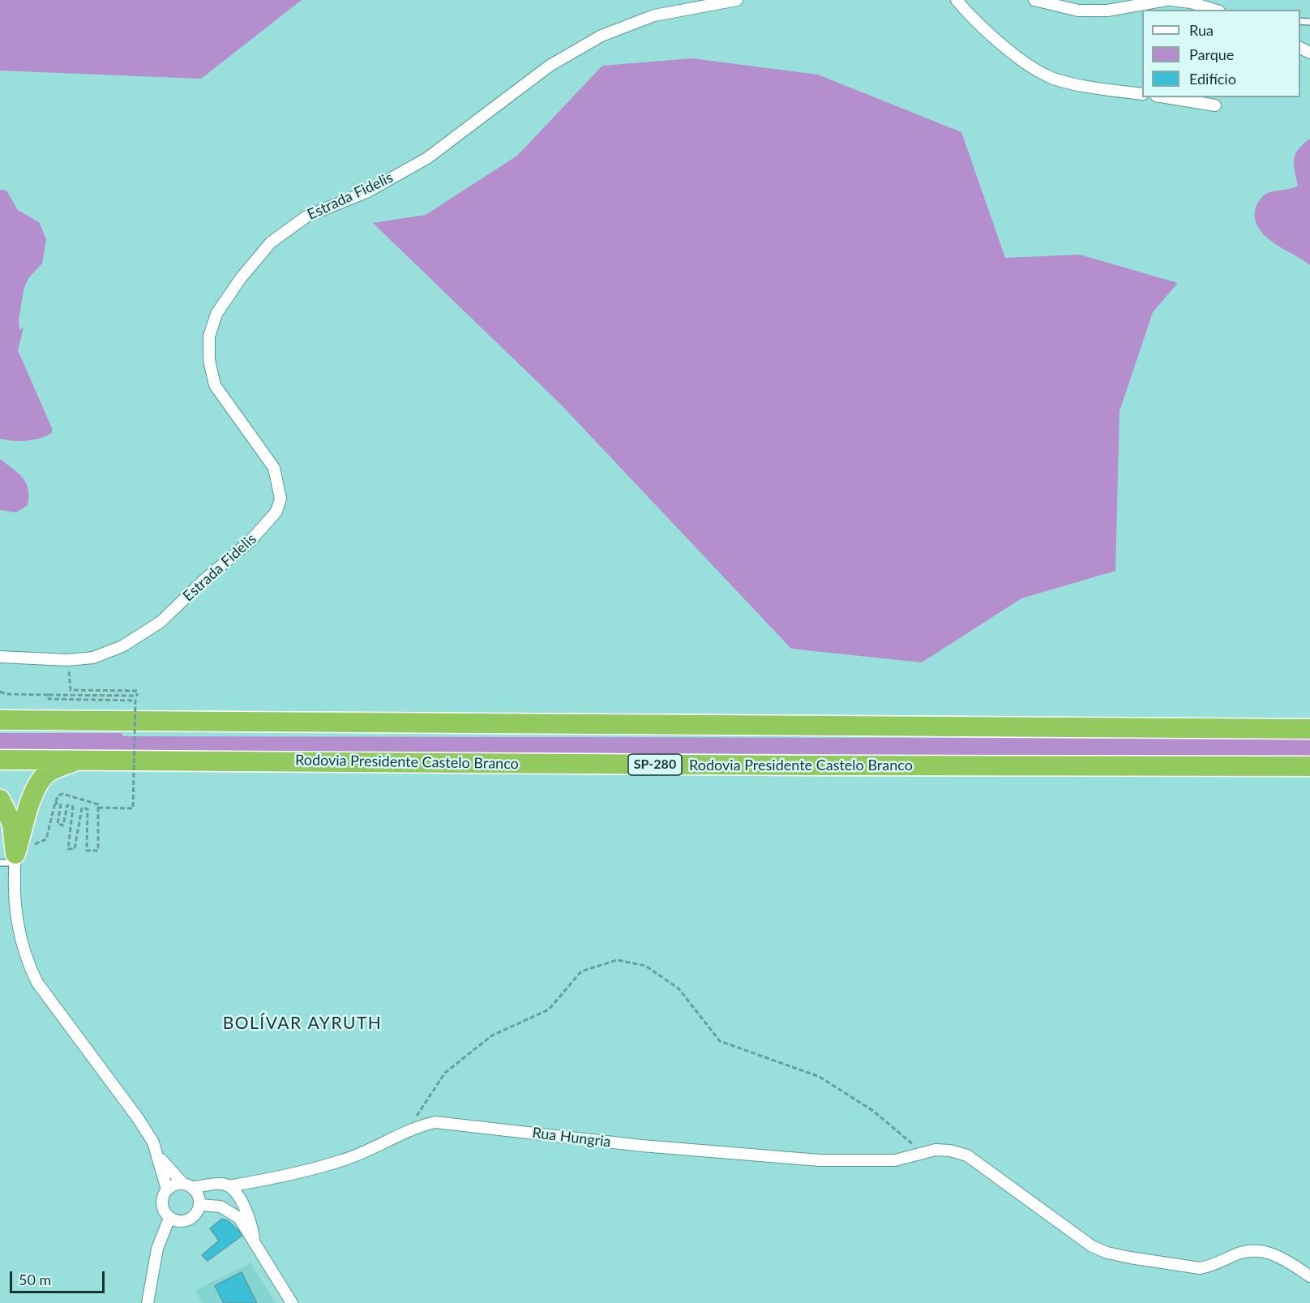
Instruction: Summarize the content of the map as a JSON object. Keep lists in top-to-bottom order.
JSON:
{
  "streets": {
    "highway": ["Rodovia Presidente Castelo Branco", "SP-280"],
    "street": ["Estrada Fidelis", "Rua Hungria"]
  },
  "districts": ["BOLÍVAR AYRUTH"],
  "legend": ["Rua", "Parque", "Edifício"],
  "scale_bar": "50 m"
}
